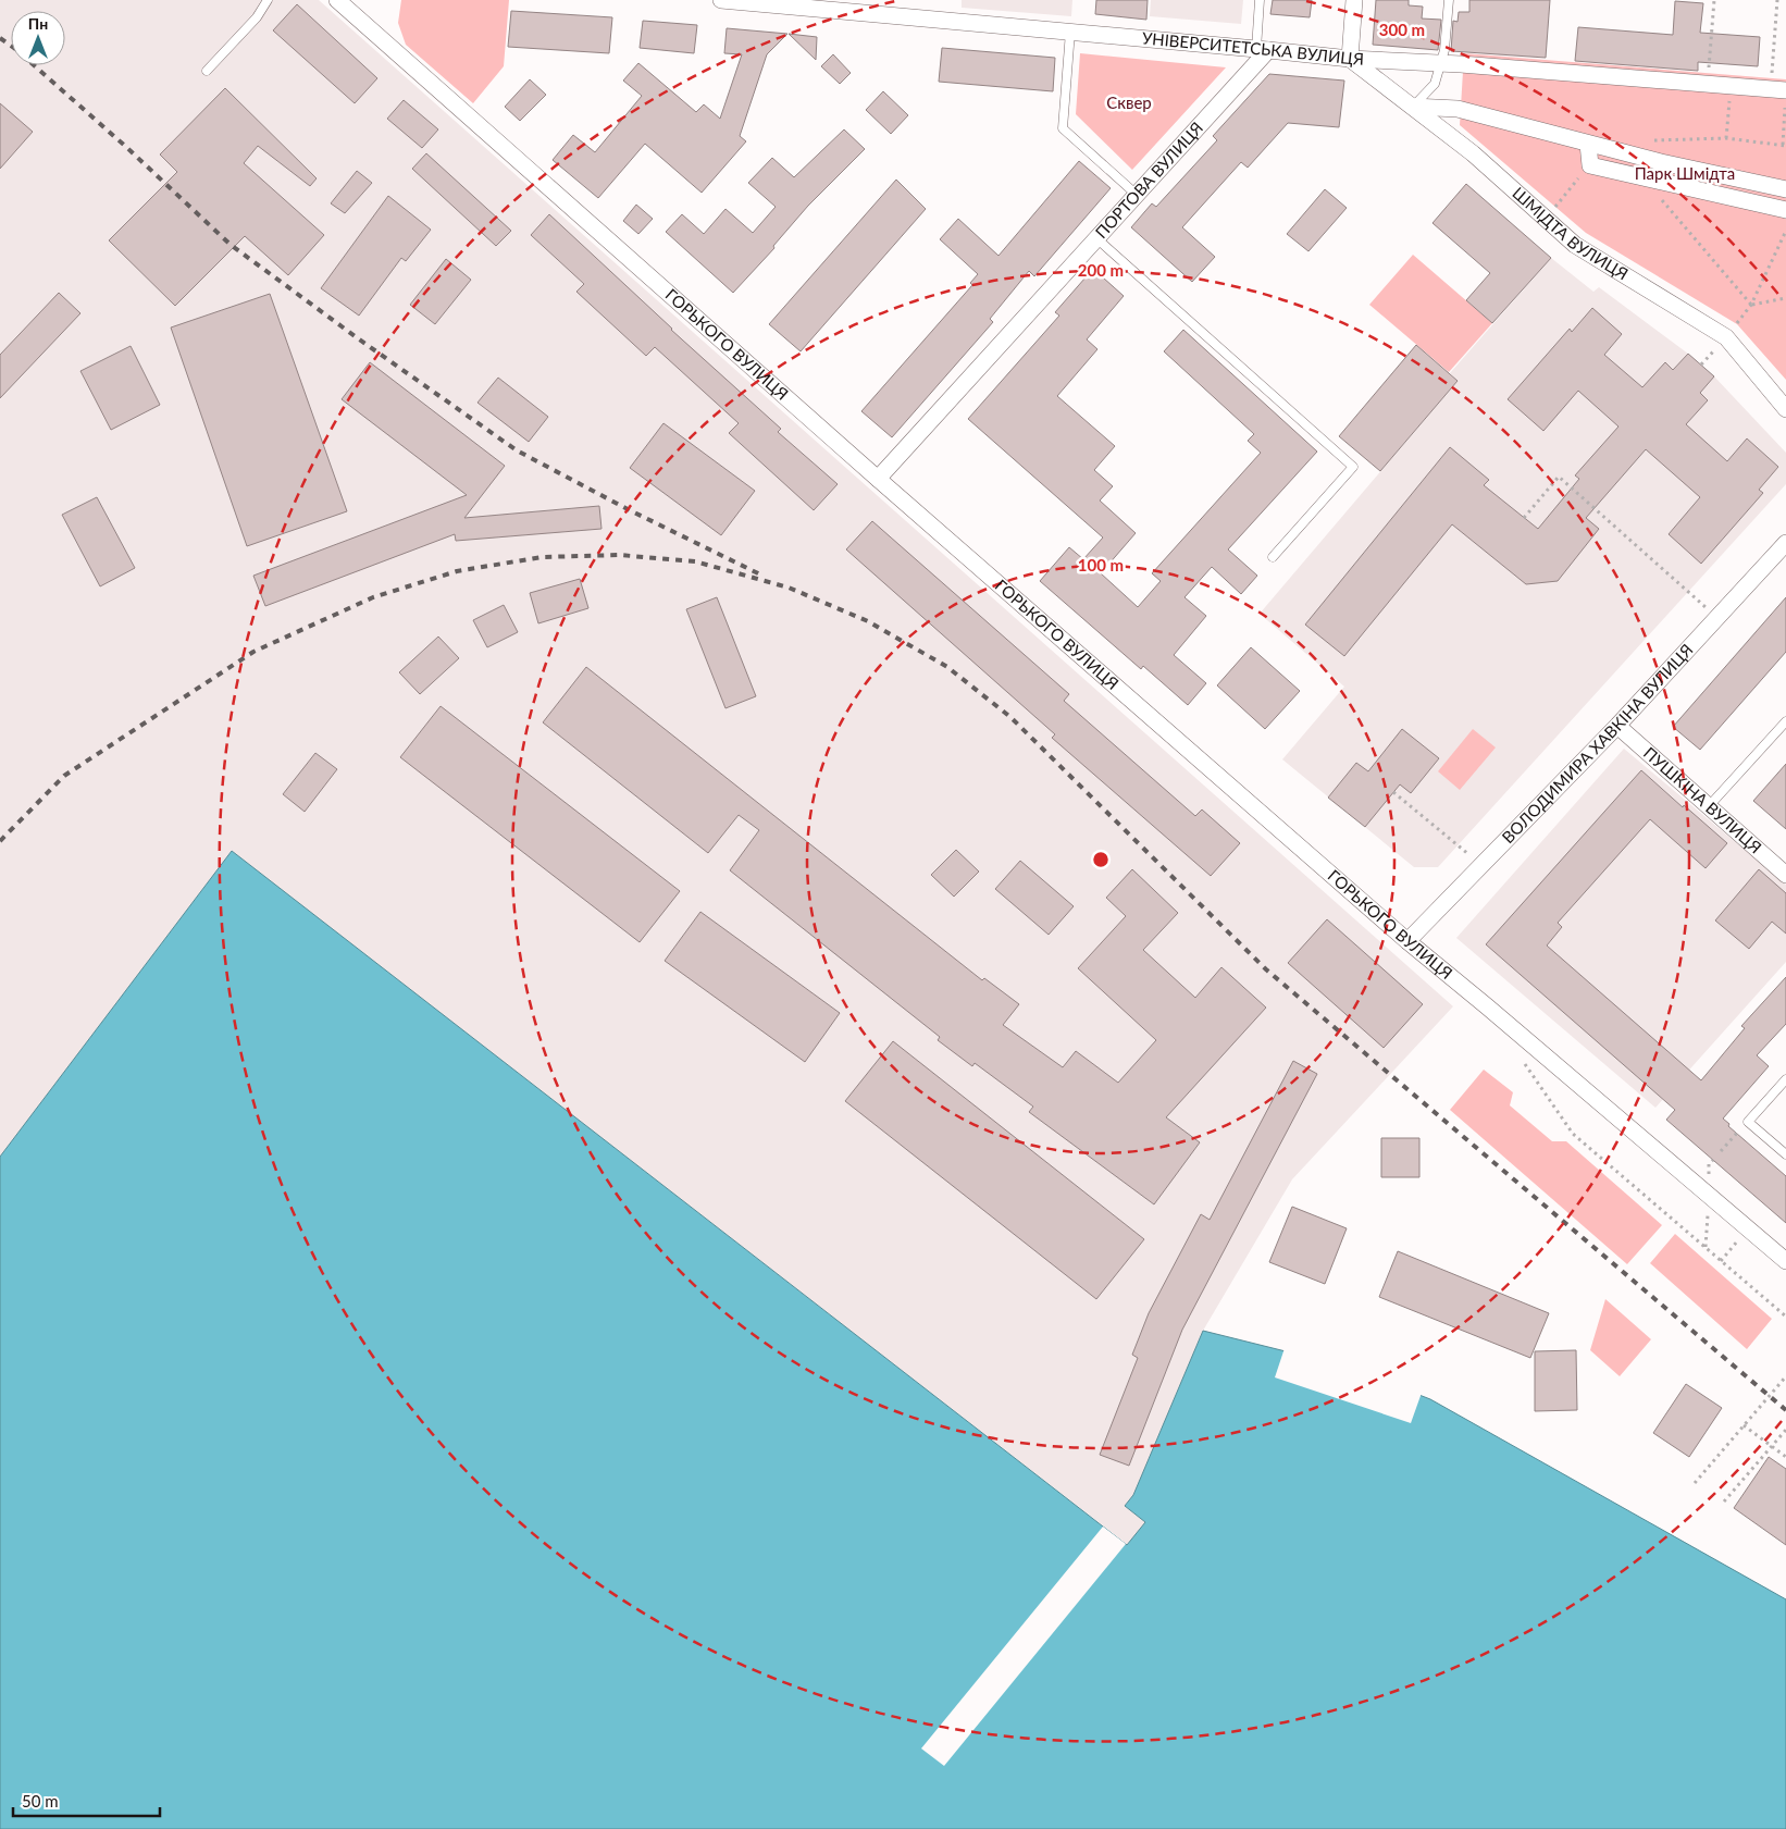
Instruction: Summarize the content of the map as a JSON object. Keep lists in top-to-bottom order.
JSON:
{
  "streets": {
    "street": [
      "УНІВЕРСИТЕТСЬКА ВУЛИЦЯ",
      "ПОРТОВА ВУЛИЦЯ",
      "ШМІДТА ВУЛИЦЯ",
      "ГОРЬКОГО ВУЛИЦЯ",
      "ВОЛОДИМИРА ХАВКІНА ВУЛИЦЯ",
      "ПУШКІНА ВУЛИЦЯ"
    ]
  },
  "crossings": [
    ["УНІВЕРСИТЕТСЬКА ВУЛИЦЯ", "ПОРТОВА ВУЛИЦЯ"],
    ["УНІВЕРСИТЕТСЬКА ВУЛИЦЯ", "ШМІДТА ВУЛИЦЯ"],
    ["ПОРТОВА ВУЛИЦЯ", "ГОРЬКОГО ВУЛИЦЯ"],
    ["ГОРЬКОГО ВУЛИЦЯ", "ВОЛОДИМИРА ХАВКІНА ВУЛИЦЯ"],
    ["ВОЛОДИМИРА ХАВКІНА ВУЛИЦЯ", "ПУШКІНА ВУЛИЦЯ"]
  ],
  "parks": ["Сквер", "Парк Шмідта"],
  "scale_bar": "50 m",
  "north": "top",
  "rings": ["300 m", "200 m", "100 m"]
}
